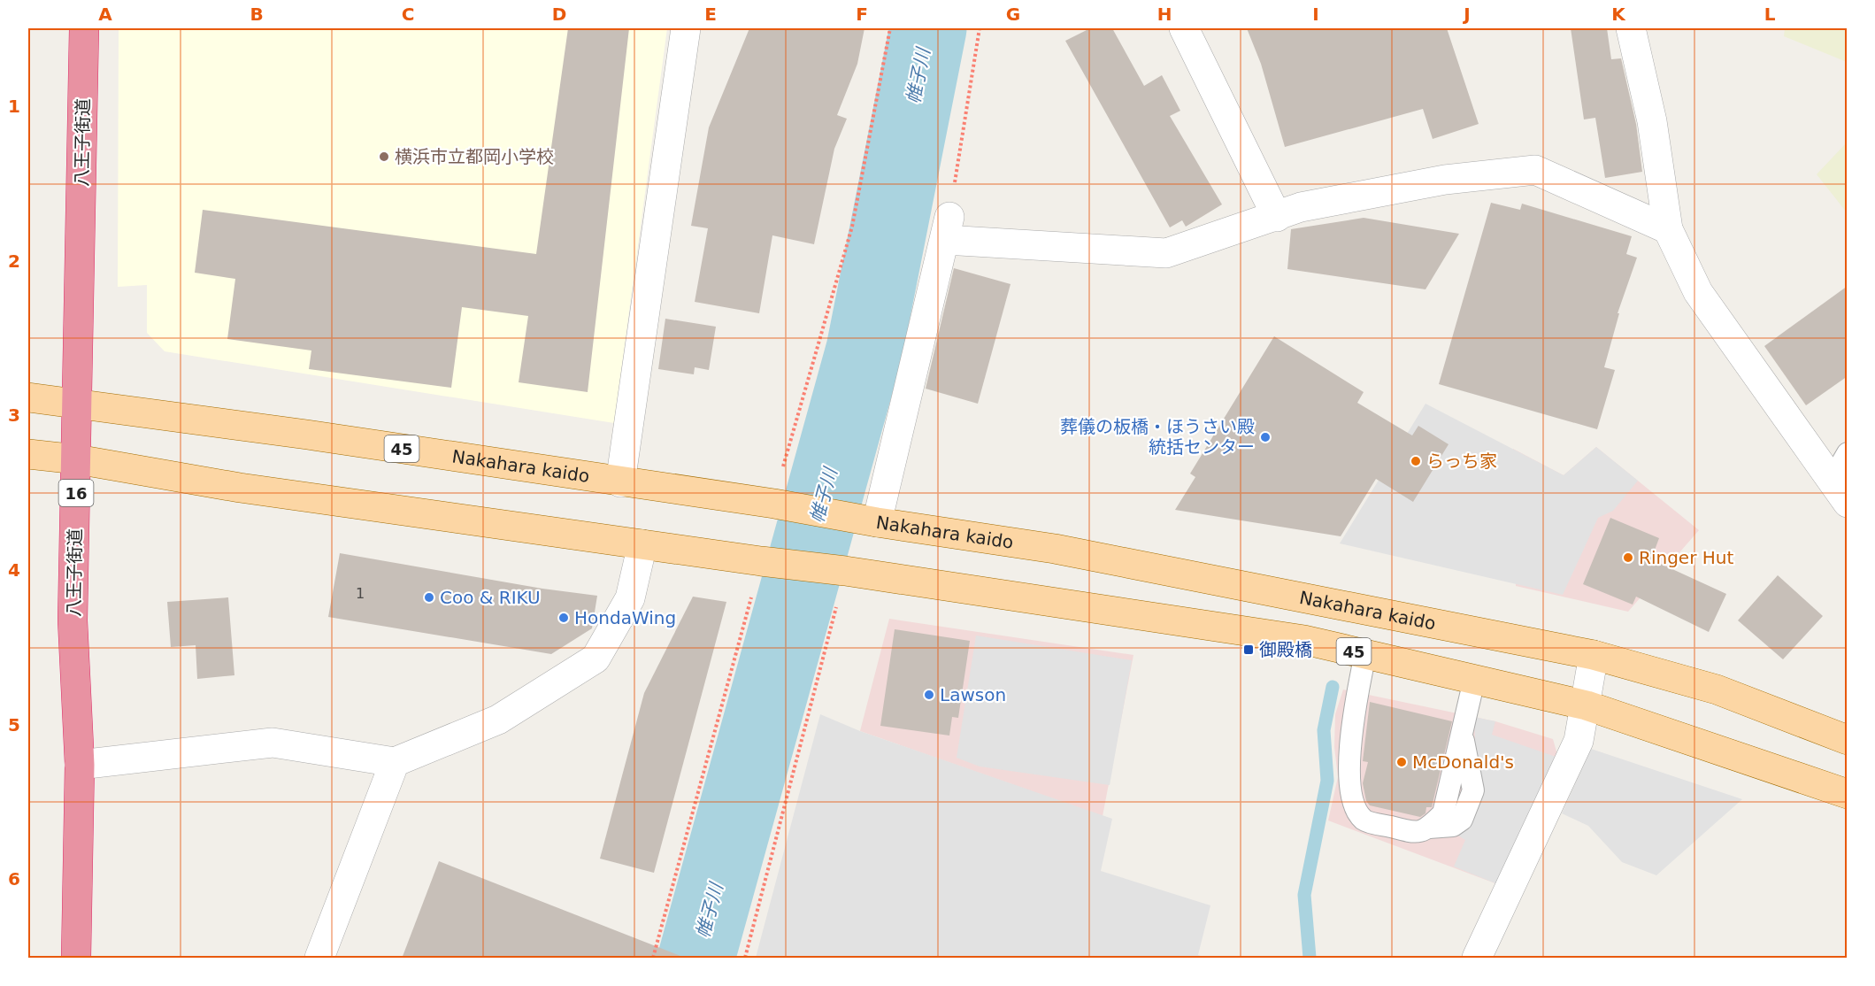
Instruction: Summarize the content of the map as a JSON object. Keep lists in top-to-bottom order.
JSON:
{
  "streets": {
    "highway": ["八王子街道", "16"],
    "main road": ["45", "Nakahara kaido"]
  },
  "crossings": [
    ["八王子街道", "45"],
    ["八王子街道", "Nakahara kaido"]
  ],
  "water": ["帷子川"],
  "places": {
    "other": [
      "横浜市立都岡小学校",
      "葬儀の板橋・ほうさい殿 統括センター",
      "らっち家",
      "Ringer Hut",
      "Coo & RIKU",
      "HondaWing",
      "Lawson",
      "McDonald's"
    ],
    "transit": ["御殿橋"]
  },
  "house_numbers": ["1"],
  "grid": {
    "columns": [
      "A",
      "B",
      "C",
      "D",
      "E",
      "F",
      "G",
      "H",
      "I",
      "J",
      "K",
      "L"
    ],
    "rows": [
      "1",
      "2",
      "3",
      "4",
      "5",
      "6"
    ]
  }
}
